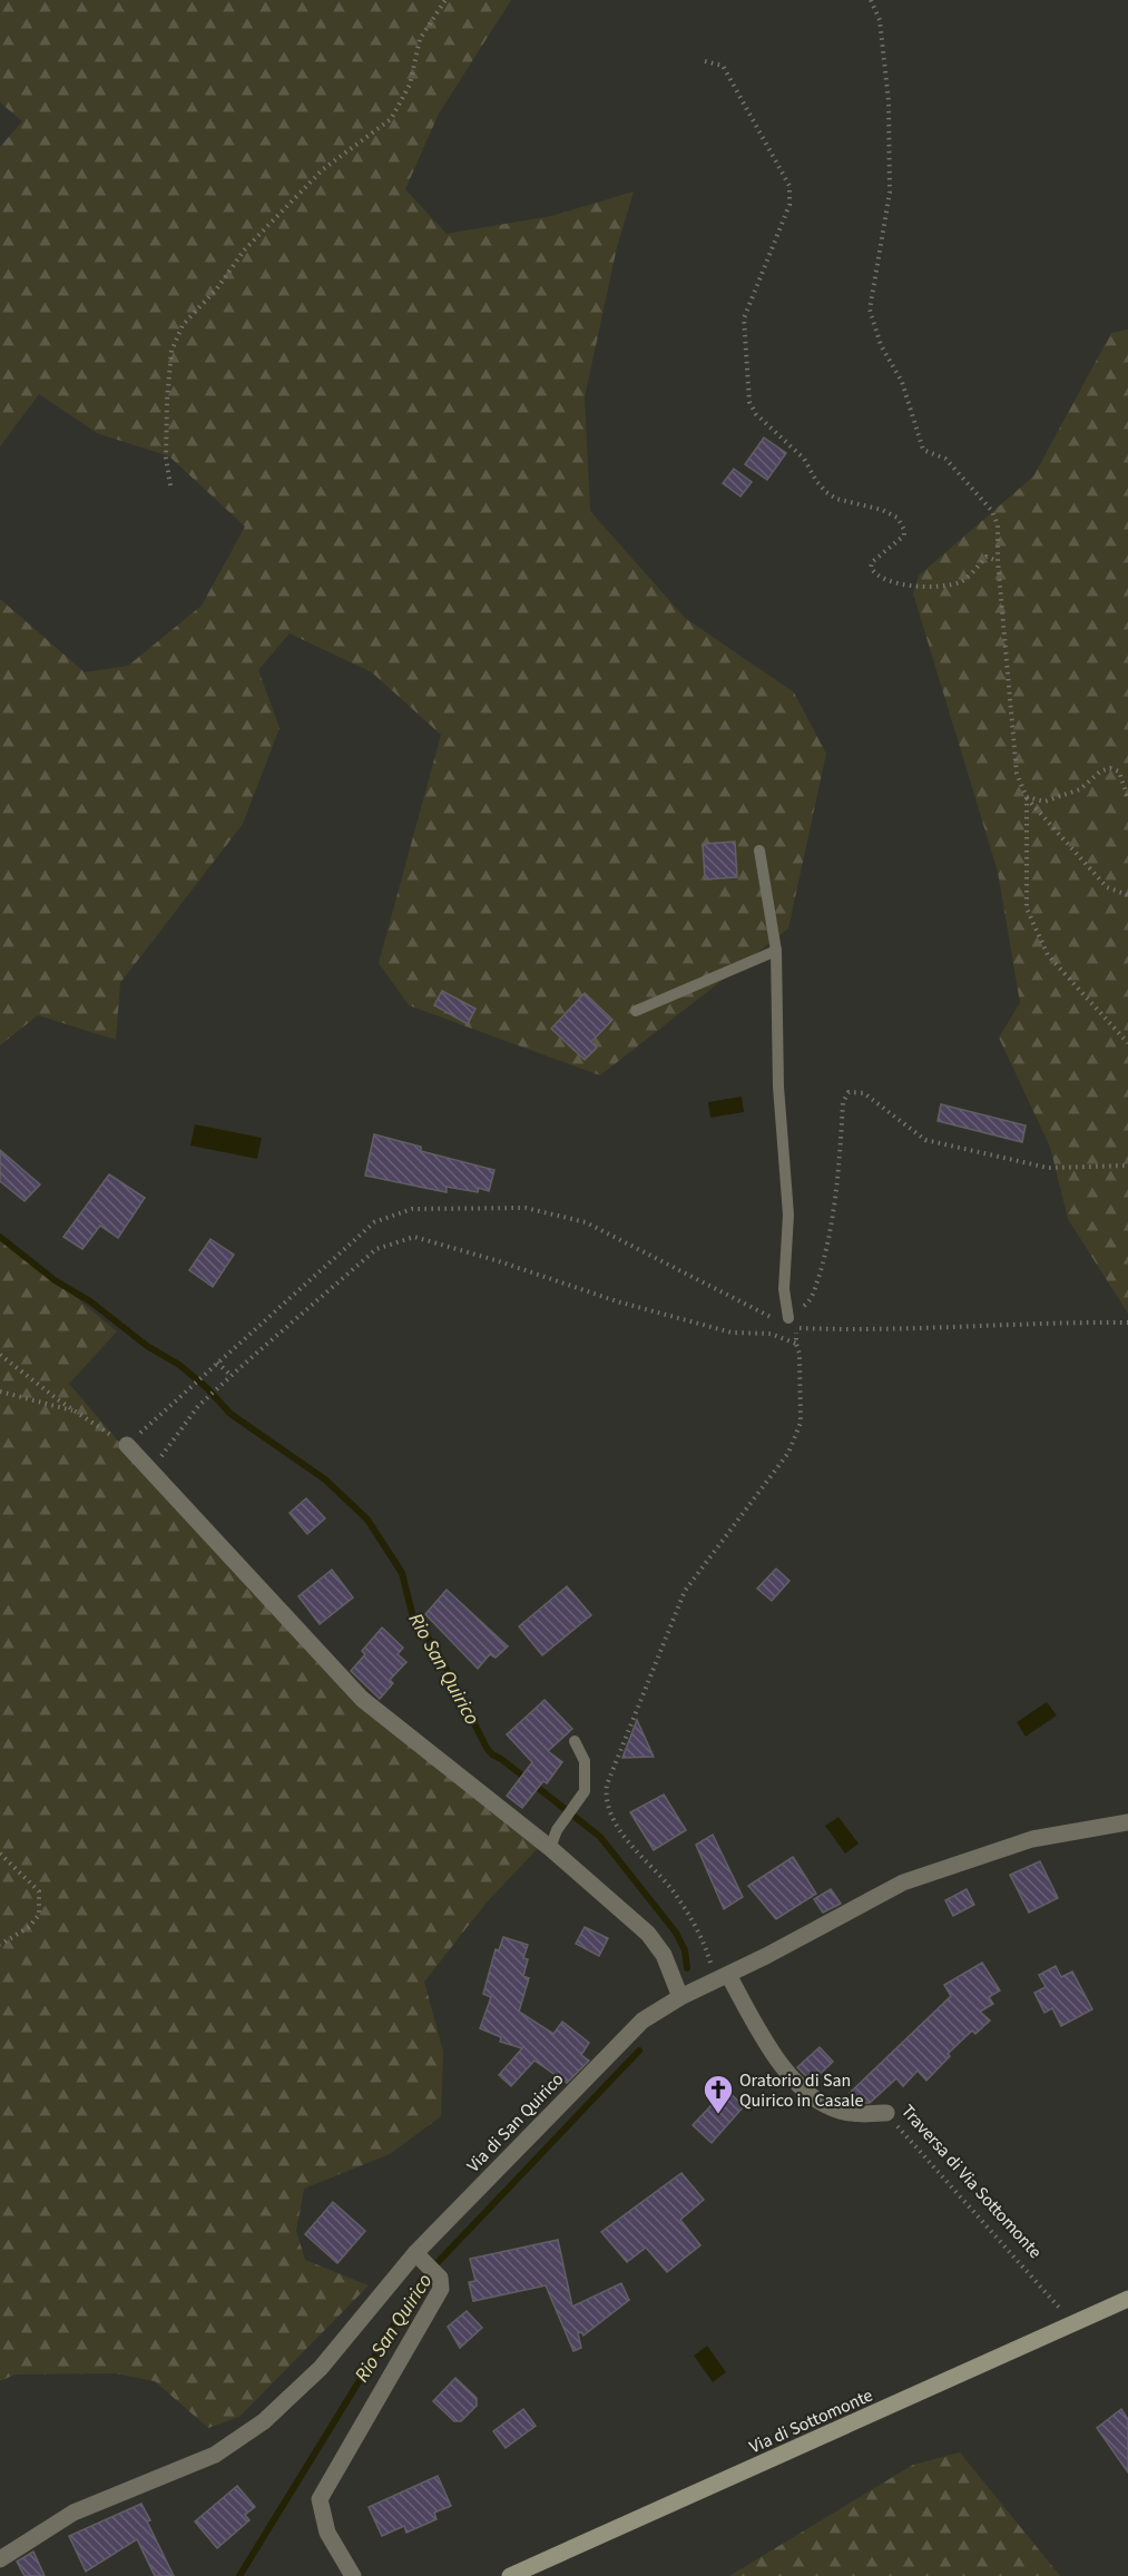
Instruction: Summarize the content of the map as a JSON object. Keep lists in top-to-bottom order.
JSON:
{
  "streets": {
    "main road": ["Via di Sottomonte"],
    "street": ["Via di San Quirico", "Traversa di Via Sottomonte"]
  },
  "crossings": [
    ["Via di San Quirico", "Traversa di Via Sottomonte"],
    ["Traversa di Via Sottomonte", "Via di Sottomonte"]
  ],
  "water": ["Rio San Quirico"],
  "places": {
    "church": ["Oratorio di San Quirico in Casale"]
  }
}
